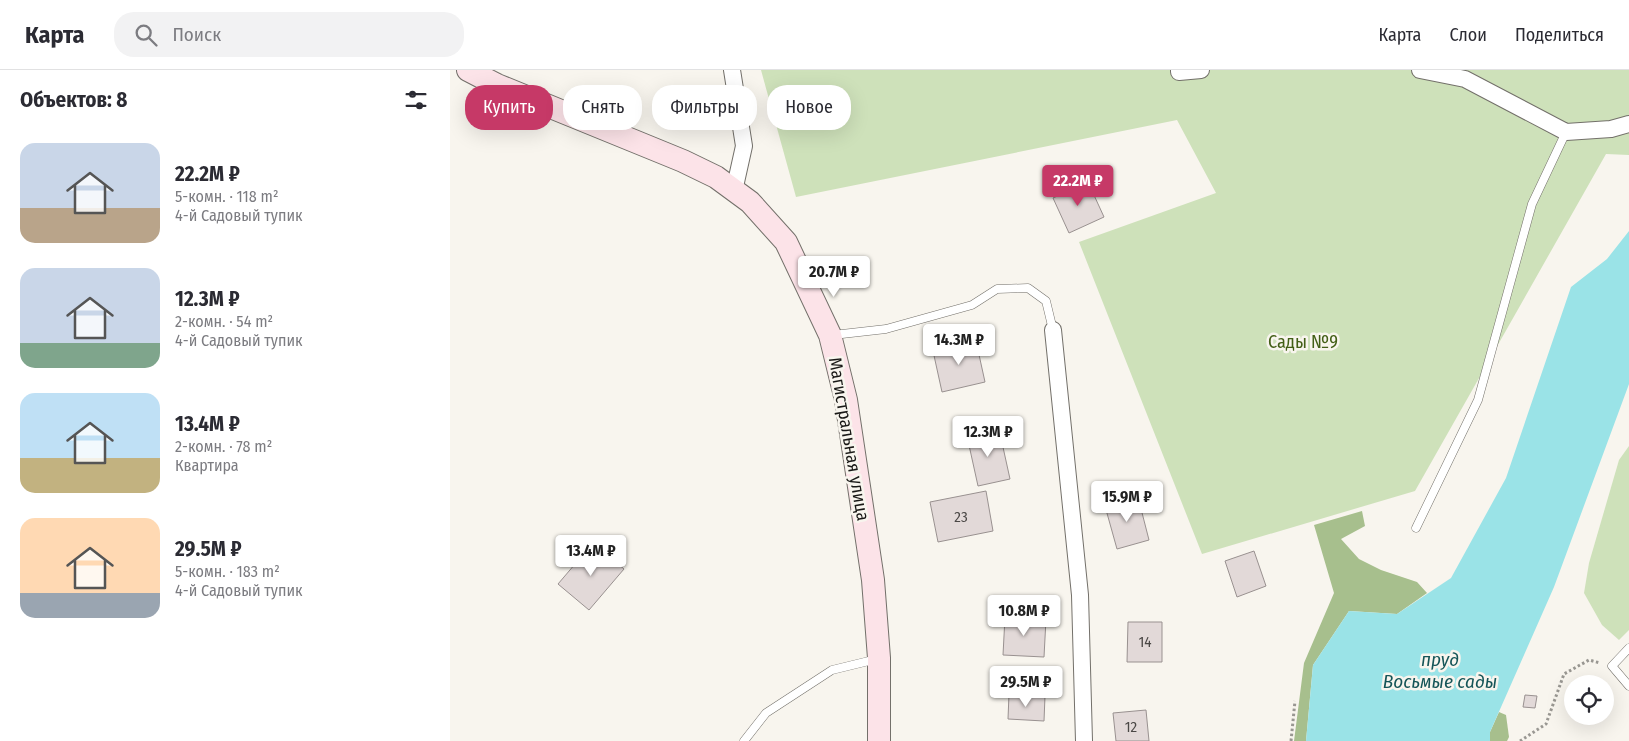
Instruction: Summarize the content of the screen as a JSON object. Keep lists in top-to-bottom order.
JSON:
{
  "streets": {
    "street": ["Магистральная улица"]
  },
  "water": ["пруд Восьмые сады"],
  "parks": ["Сады №9"],
  "house_numbers": ["23", "14", "12"],
  "page": {
    "header": "Карта",
    "search": "Поиск",
    "nav": ["Карта", "Слои", "Поделиться"],
    "heading": "Объектов: 8",
    "chip": [
      "Купить",
      "Снять",
      "Фильтры",
      "Новое"
    ],
    "list": [
      {
        "name": "22.2M ₽",
        "note": "5-комн. · 118 m² · 4-й Садовый тупик"
      },
      {
        "name": "12.3M ₽",
        "note": "2-комн. · 54 m² · 4-й Садовый тупик"
      },
      {
        "name": "13.4M ₽",
        "note": "2-комн. · 78 m² · Квартира"
      },
      {
        "name": "29.5M ₽",
        "note": "5-комн. · 183 m² · 4-й Садовый тупик"
      }
    ],
    "price": [
      "22.2M ₽",
      "20.7M ₽",
      "14.3M ₽",
      "12.3M ₽",
      "15.9M ₽",
      "13.4M ₽",
      "10.8M ₽",
      "29.5M ₽"
    ]
  }
}
